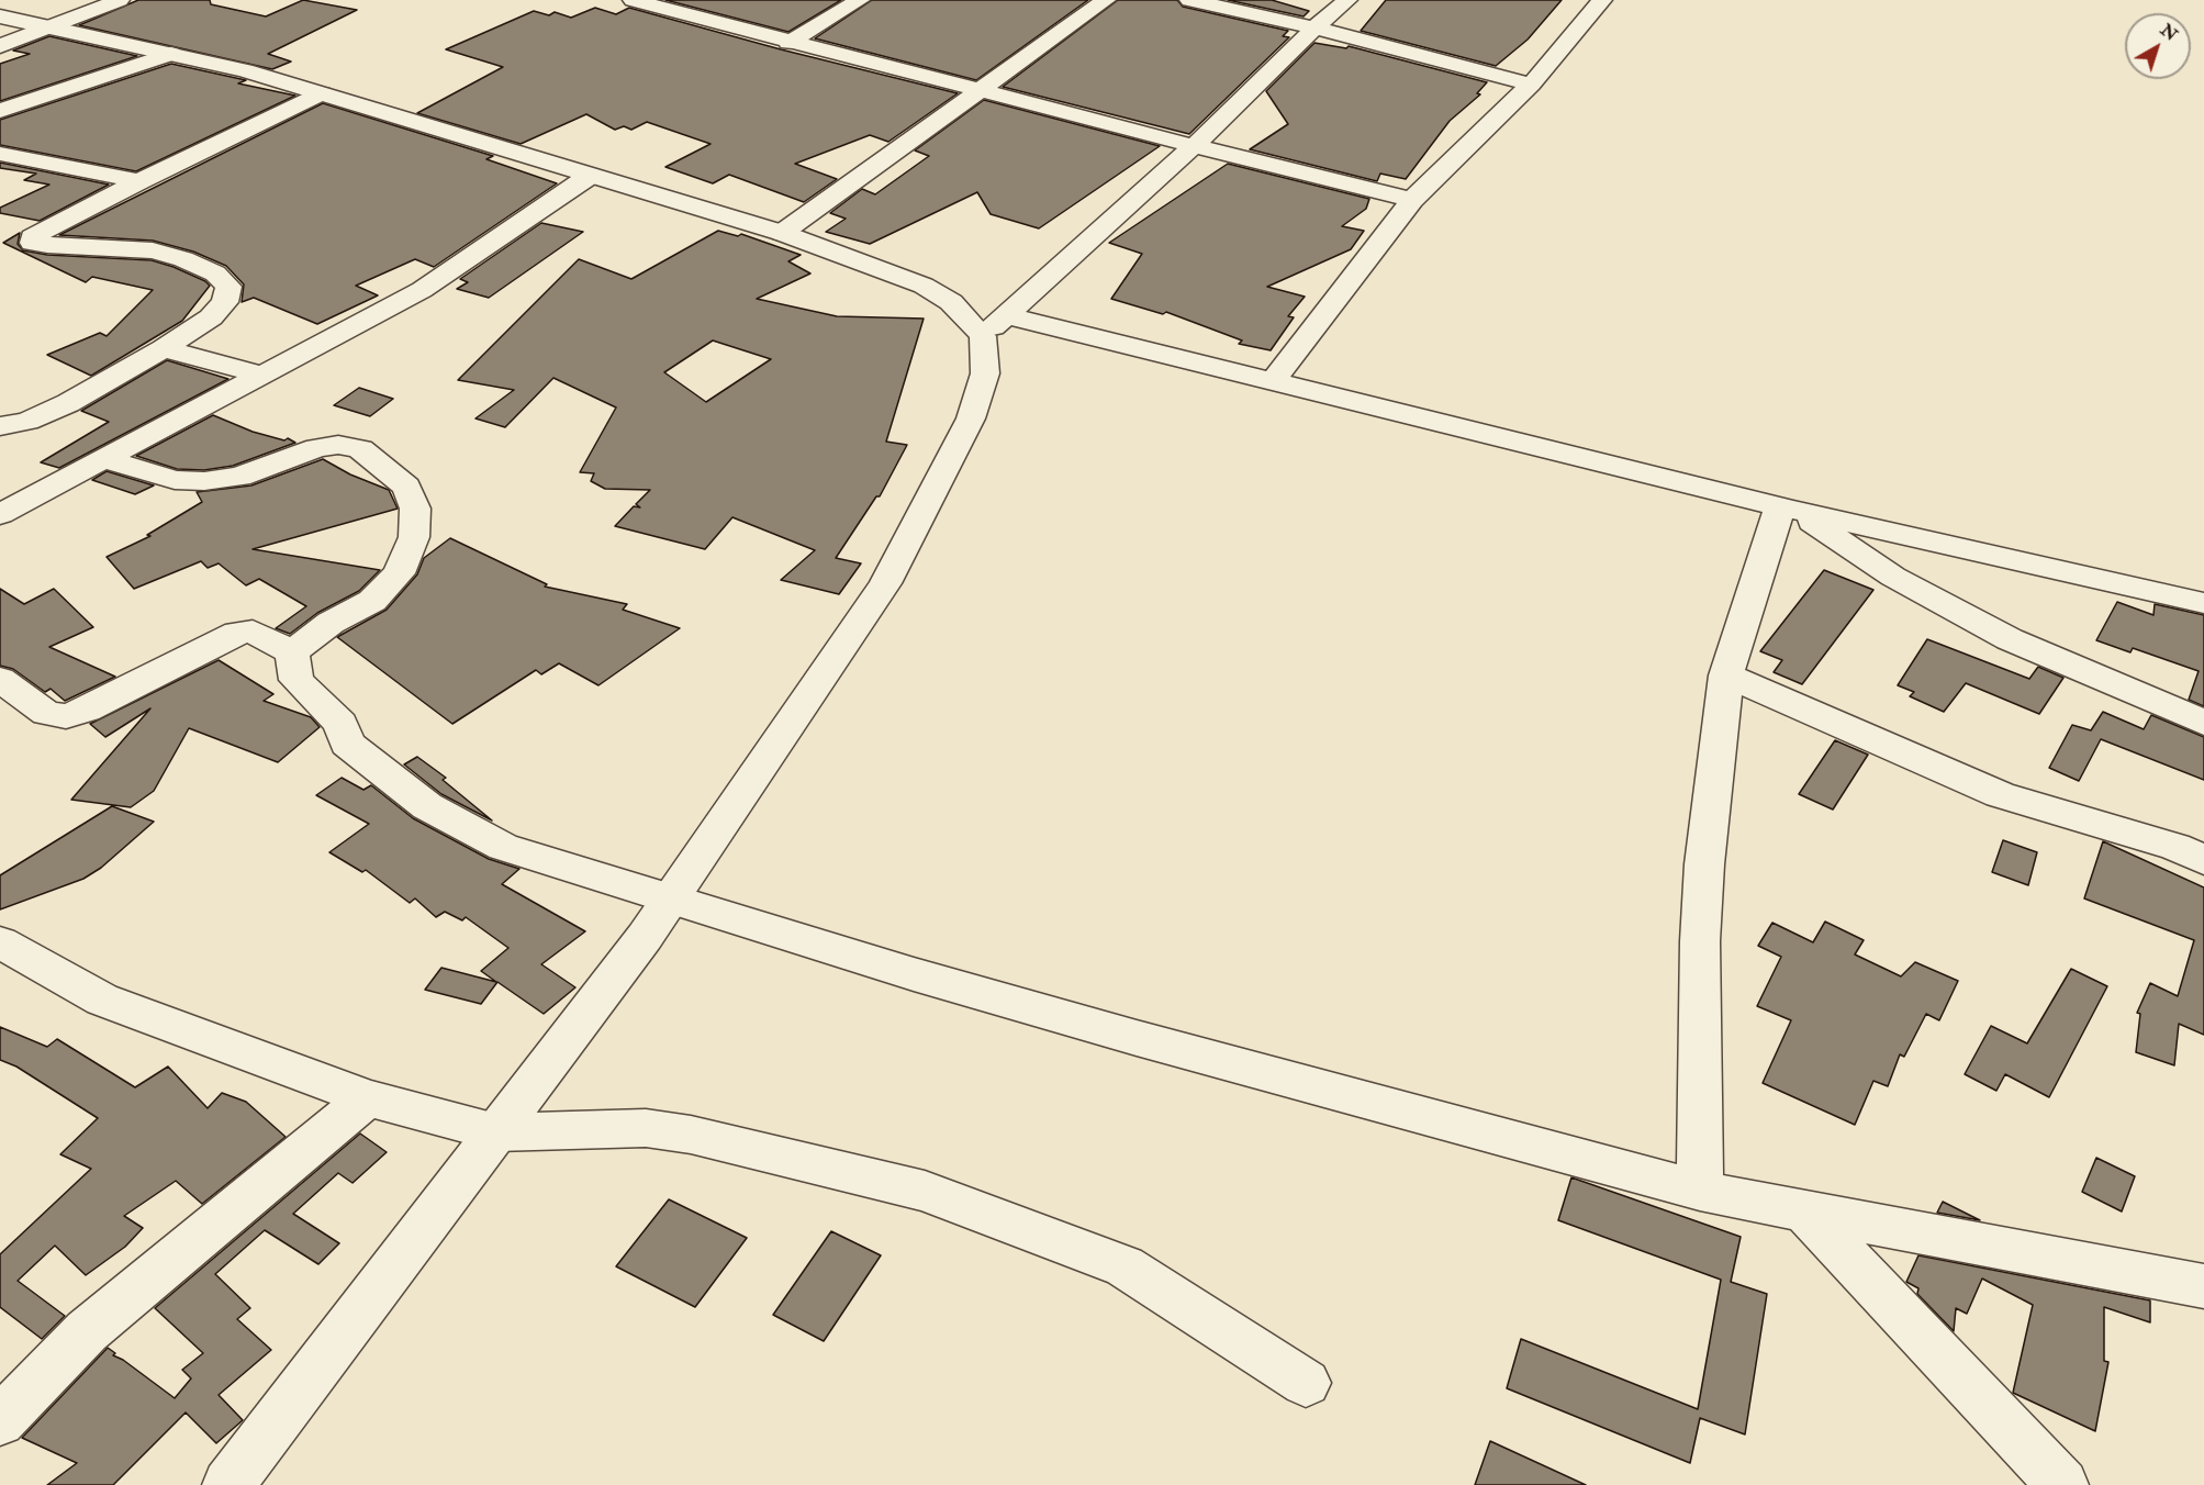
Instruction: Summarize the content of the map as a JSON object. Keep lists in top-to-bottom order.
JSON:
{
  "north": "top right"
}
